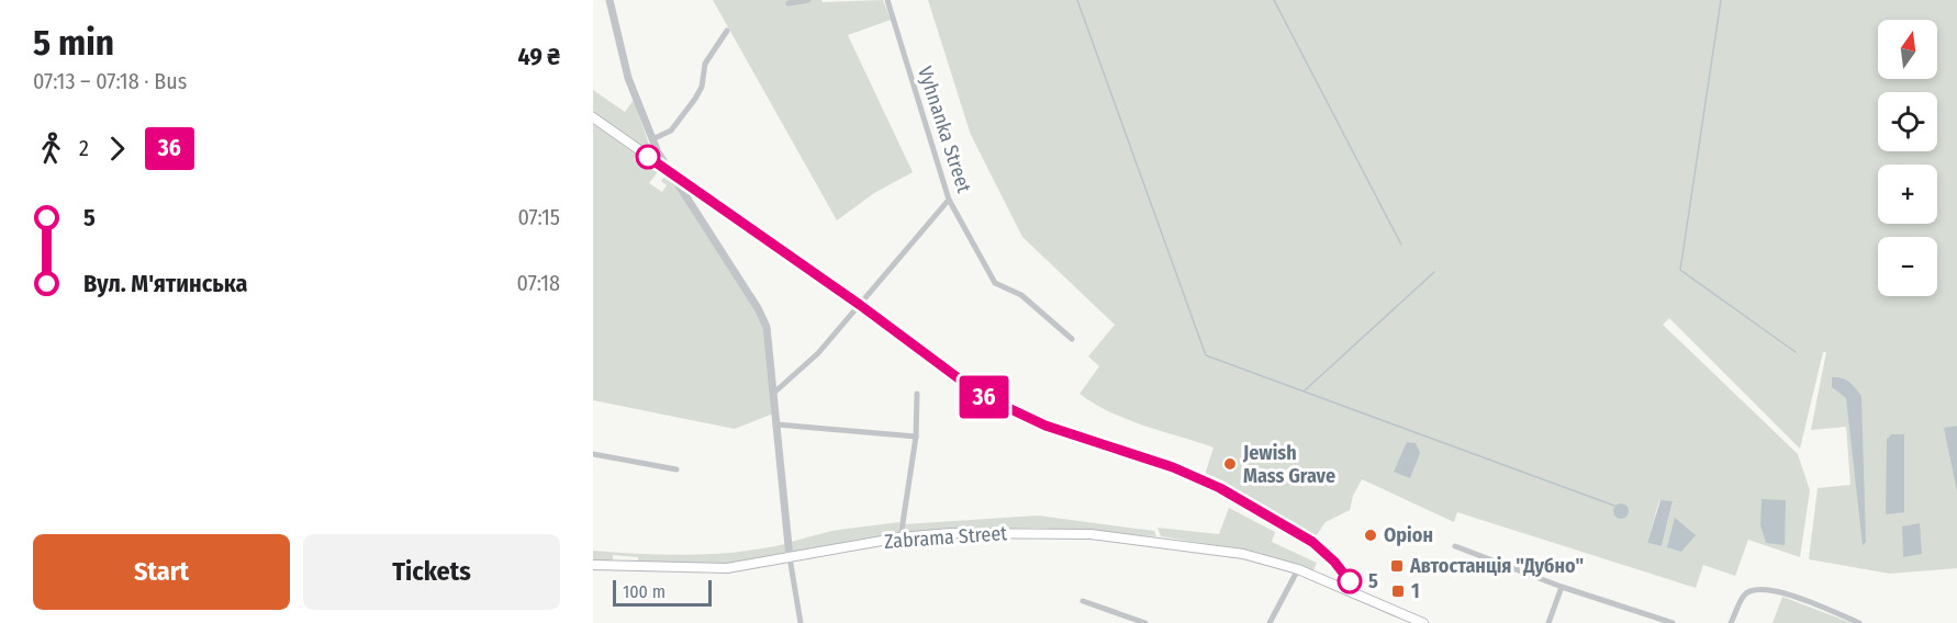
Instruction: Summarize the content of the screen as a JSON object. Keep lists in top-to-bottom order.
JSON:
{
  "streets": {
    "main road": ["Zabrama Street"],
    "street": ["Vyhnanka Street"]
  },
  "places": {
    "other": ["Jewish Mass Grave", "Оріон", "5"],
    "transit": ["Автостанція \"Дубно\"", "1"]
  },
  "lines": ["bus line 36"],
  "scale_bar": "100 m",
  "north": "top",
  "page": {
    "heading": ["5 min", "07:13 – 07:18 · Bus", "49 ₴"],
    "on_map": "36",
    "map_buttons": ["+", "−"],
    "legs": ["2", "36"],
    "list": [
      {
        "name": "5",
        "value": "07:15"
      },
      {
        "name": "Вул. М'ятинська",
        "value": "07:18"
      }
    ],
    "buttons": ["Start", "Tickets"],
    "scale": "100 m"
  }
}
